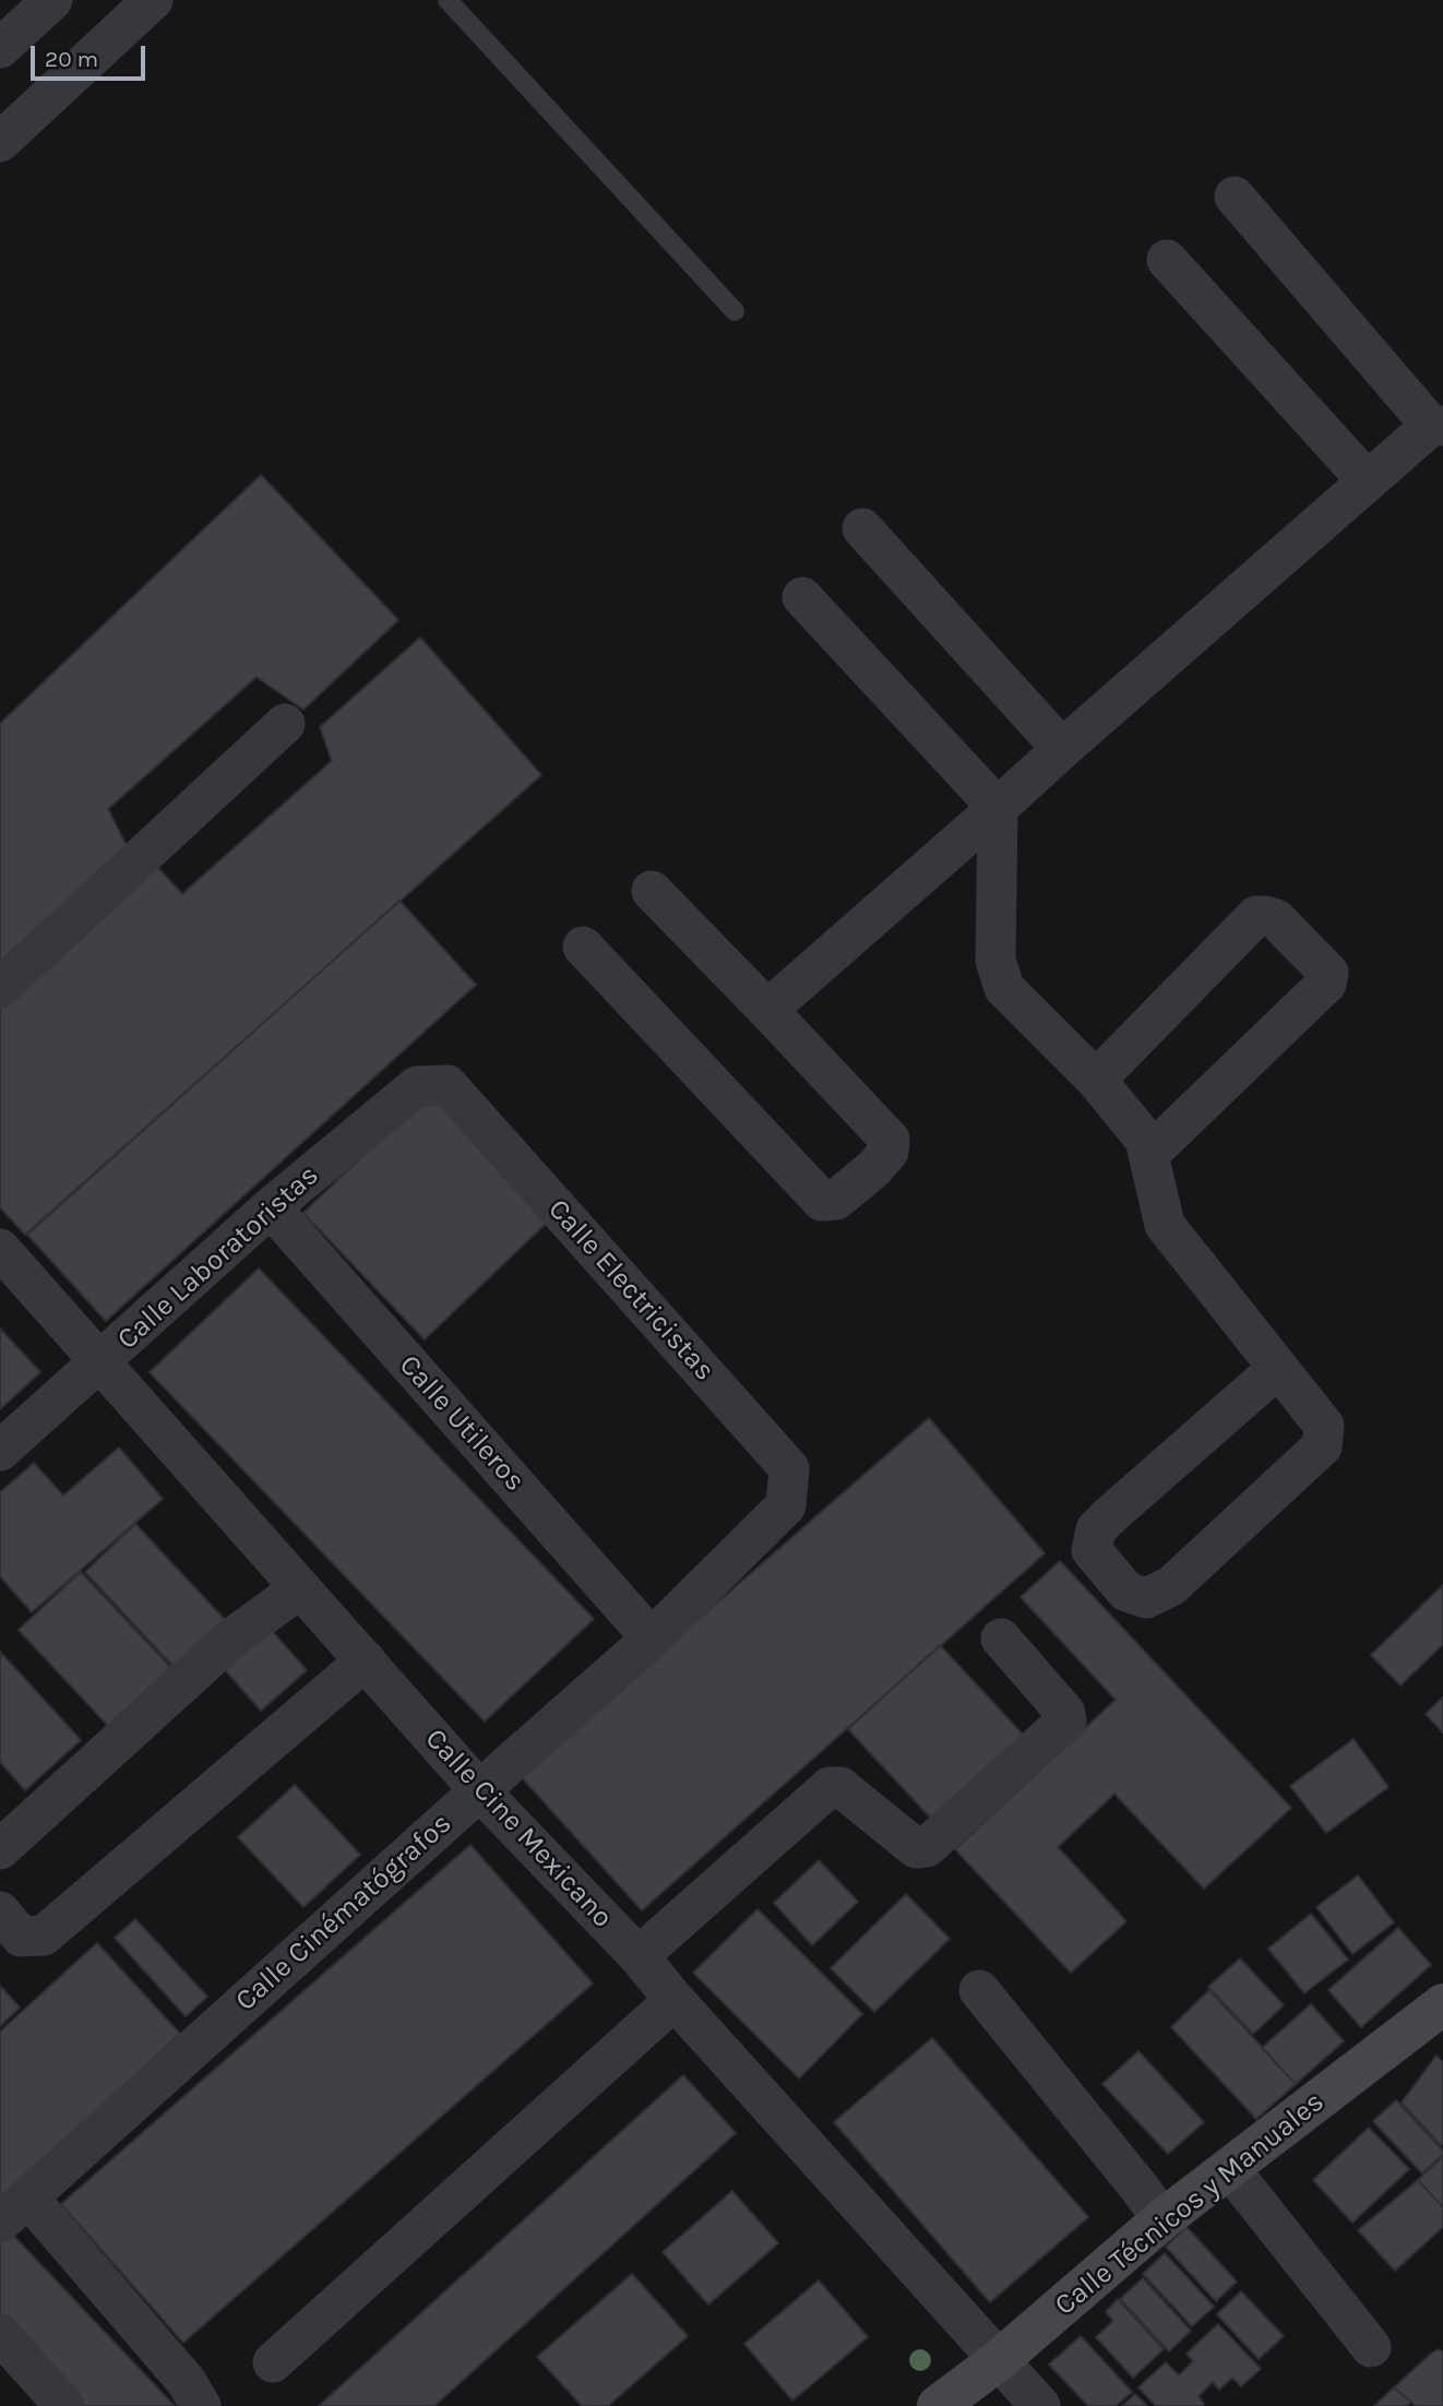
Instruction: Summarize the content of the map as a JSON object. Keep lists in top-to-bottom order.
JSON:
{
  "streets": {
    "street": [
      "Calle Laboratoristas",
      "Calle Electricistas",
      "Calle Utileros",
      "Calle Cine Mexicano",
      "Calle Cinématógrafos",
      "Calle Técnicos y Manuales"
    ]
  },
  "crossings": [
    ["Calle Laboratoristas", "Calle Electricistas"],
    ["Calle Laboratoristas", "Calle Utileros"],
    ["Calle Laboratoristas", "Calle Cine Mexicano"],
    ["Calle Electricistas", "Calle Cinématógrafos"],
    ["Calle Utileros", "Calle Cinématógrafos"],
    ["Calle Cine Mexicano", "Calle Cinématógrafos"],
    ["Calle Cine Mexicano", "Calle Técnicos y Manuales"]
  ],
  "scale_bar": "20 m"
}
